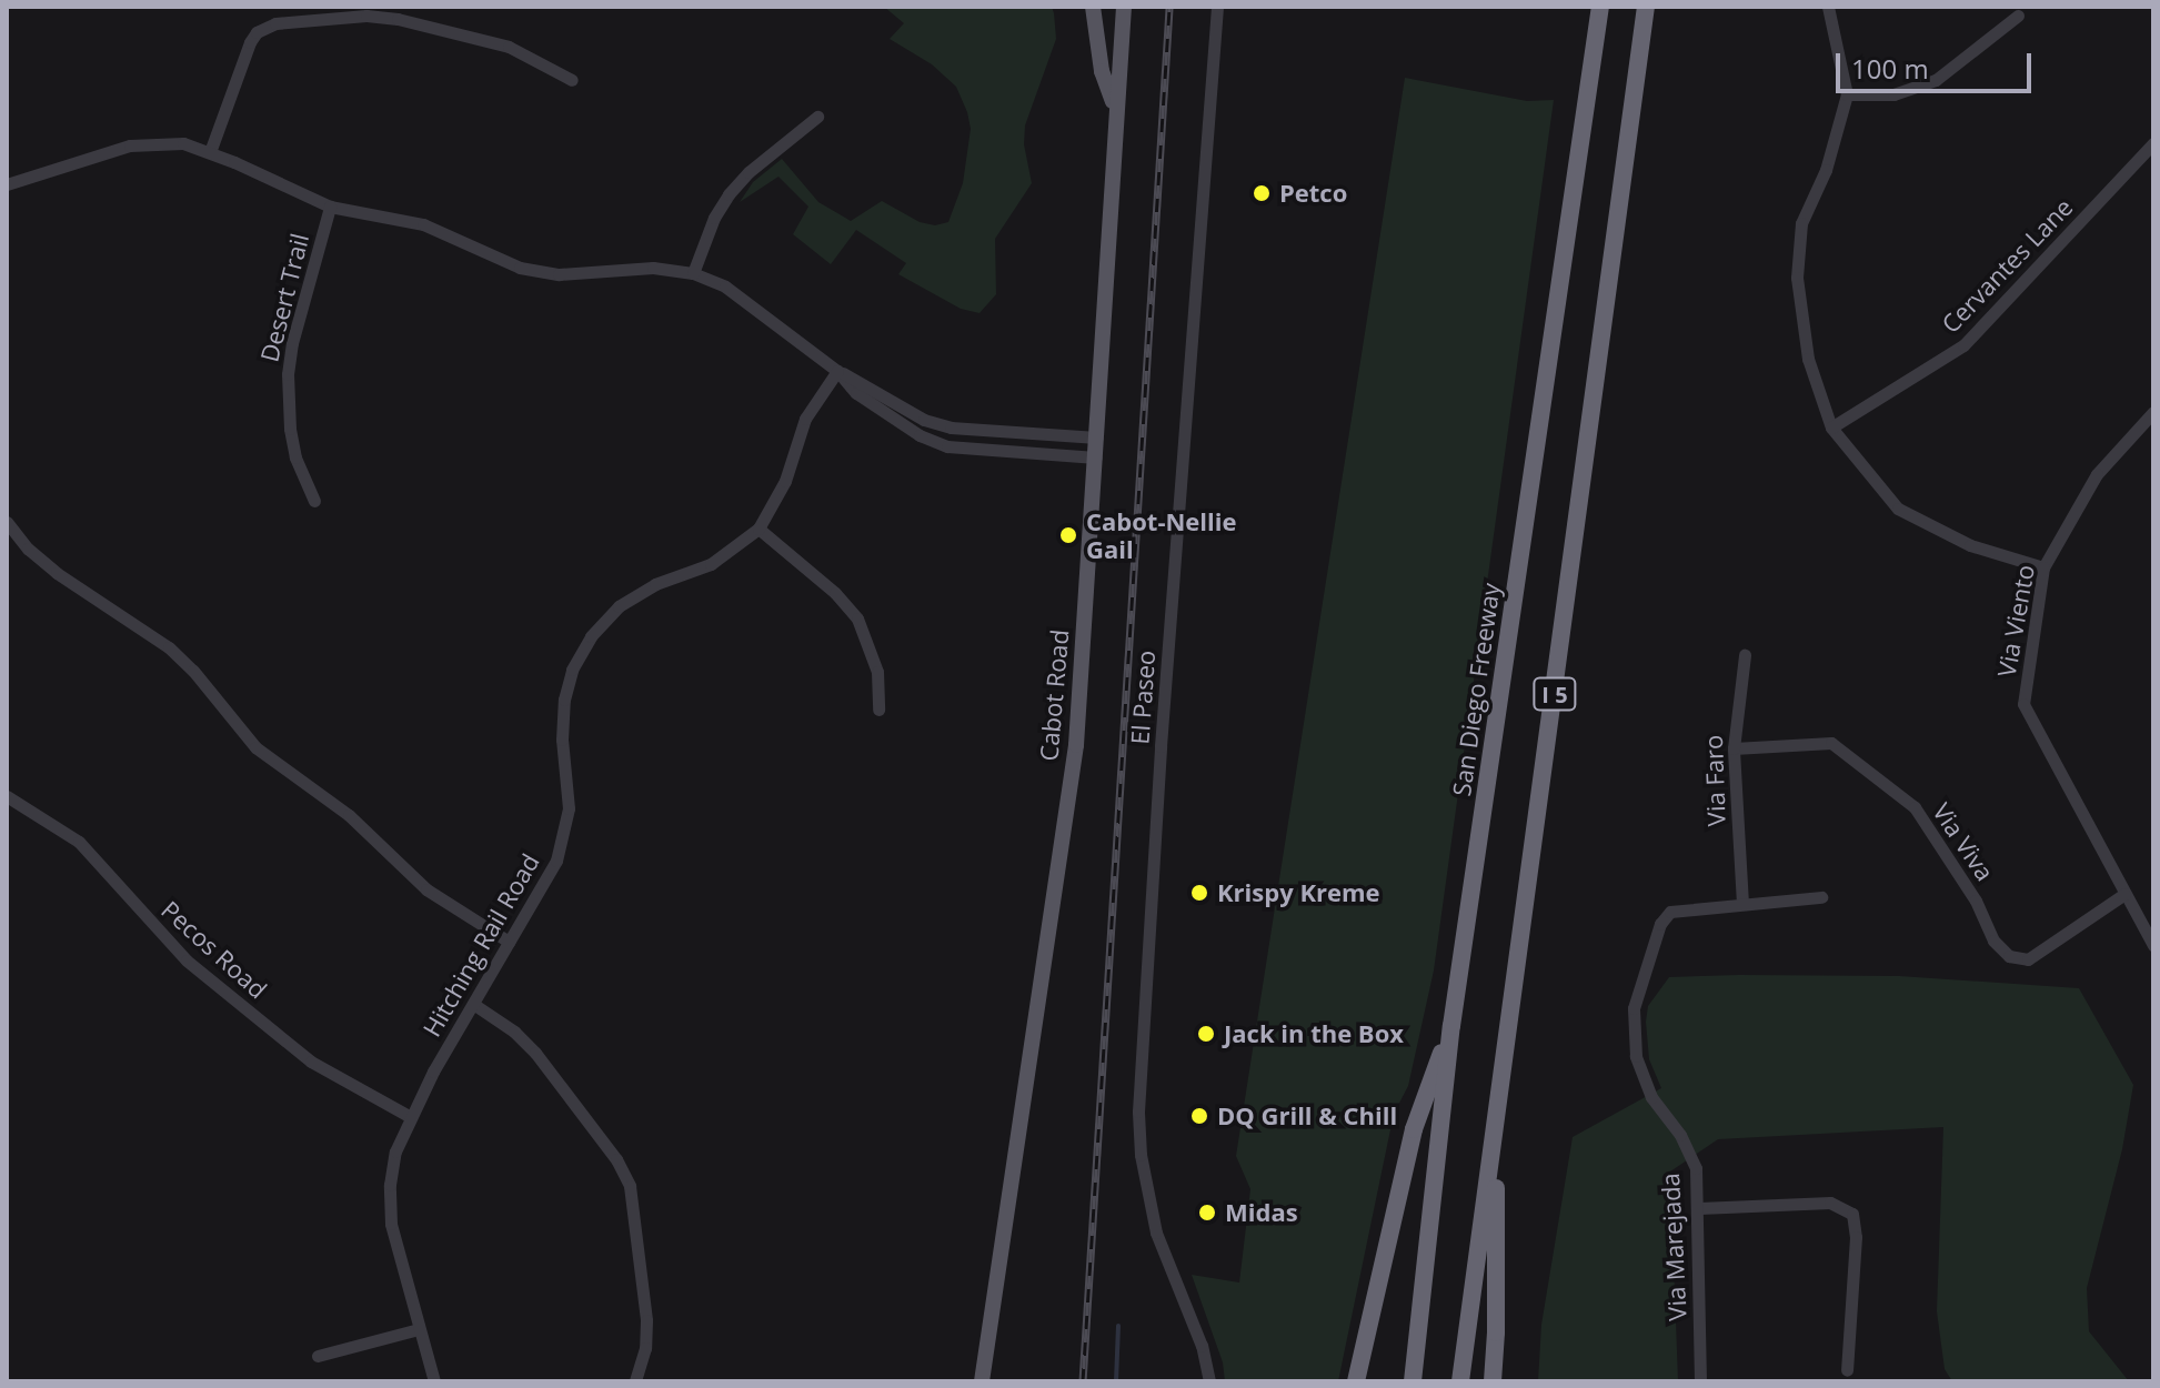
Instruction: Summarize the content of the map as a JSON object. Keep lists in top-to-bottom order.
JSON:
{
  "streets": {
    "highway": ["San Diego Freeway", "I 5"],
    "main road": ["Cabot Road"],
    "street": [
      "Cervantes Lane",
      "Desert Trail",
      "Via Viento",
      "El Paseo",
      "Via Faro",
      "Via Viva",
      "Hitching Rail Road",
      "Pecos Road",
      "Via Marejada"
    ]
  },
  "crossings": [
    ["Via Viento", "Via Viva"],
    ["Via Faro", "Via Viva"],
    ["Via Faro", "Via Marejada"],
    ["Hitching Rail Road", "Pecos Road"]
  ],
  "places": [
    "Petco",
    "Cabot-Nellie Gail",
    "Krispy Kreme",
    "Jack in the Box",
    "DQ Grill & Chill",
    "Midas"
  ],
  "scale_bar": "100 m"
}
